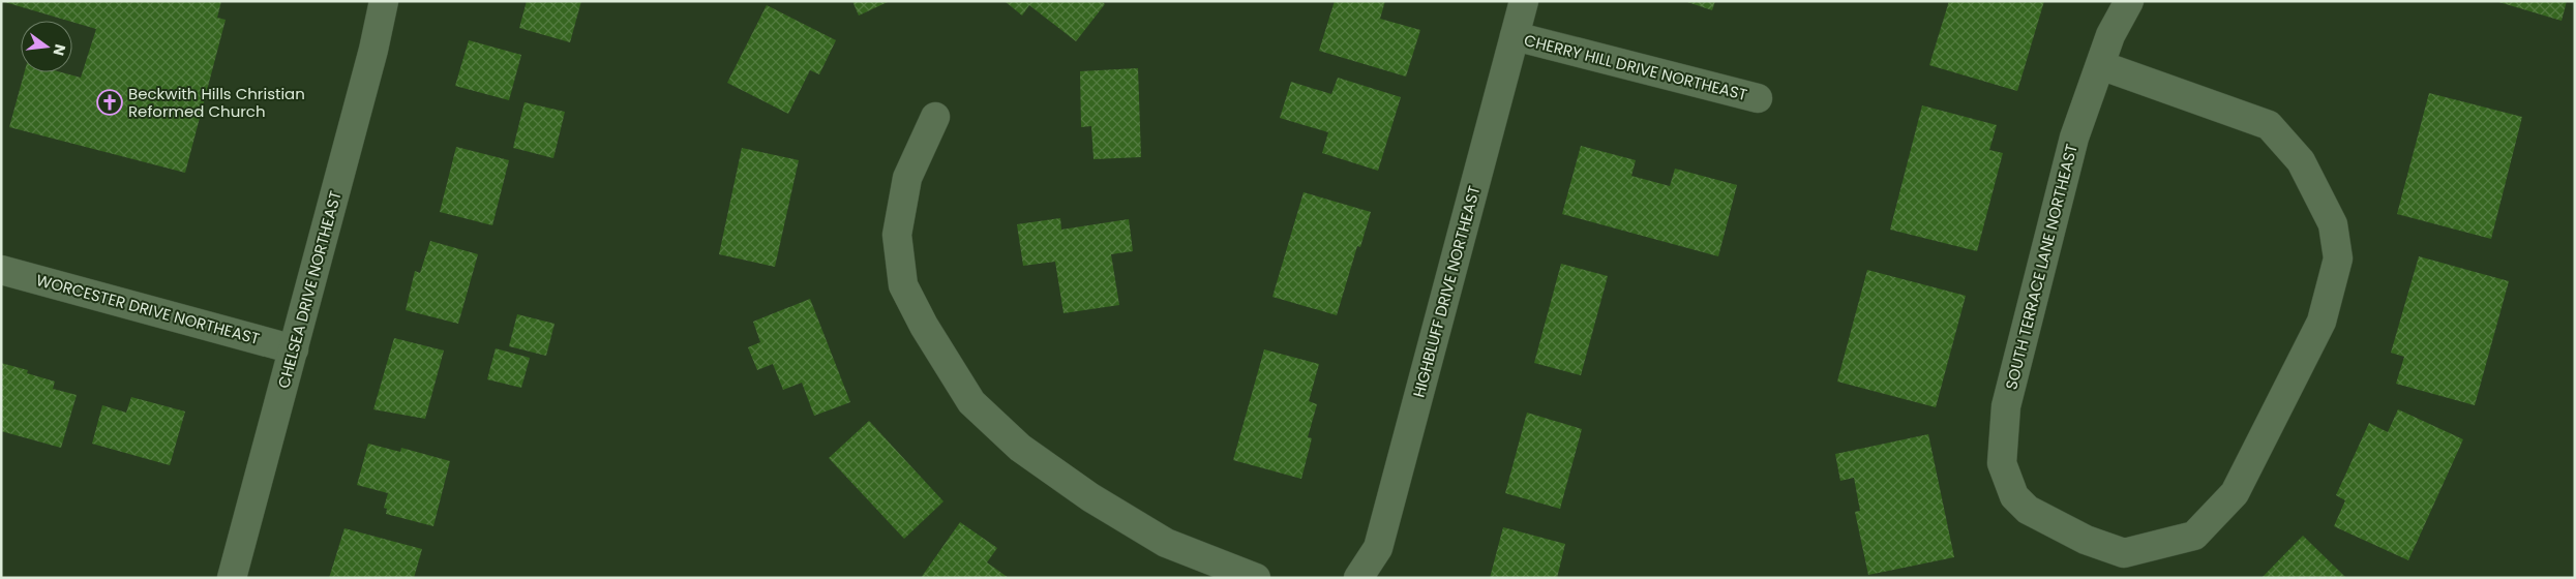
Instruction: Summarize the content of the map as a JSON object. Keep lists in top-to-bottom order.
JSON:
{
  "streets": {
    "street": [
      "CHERRY HILL DRIVE NORTHEAST",
      "SOUTH TERRACE LANE NORTHEAST",
      "CHELSEA DRIVE NORTHEAST",
      "HIGHBLUFF DRIVE NORTHEAST",
      "WORCESTER DRIVE NORTHEAST"
    ]
  },
  "crossings": [
    ["CHERRY HILL DRIVE NORTHEAST", "HIGHBLUFF DRIVE NORTHEAST"],
    ["CHELSEA DRIVE NORTHEAST", "WORCESTER DRIVE NORTHEAST"]
  ],
  "places": {
    "church": ["Beckwith Hills Christian Reformed Church"]
  },
  "north": "right"
}
